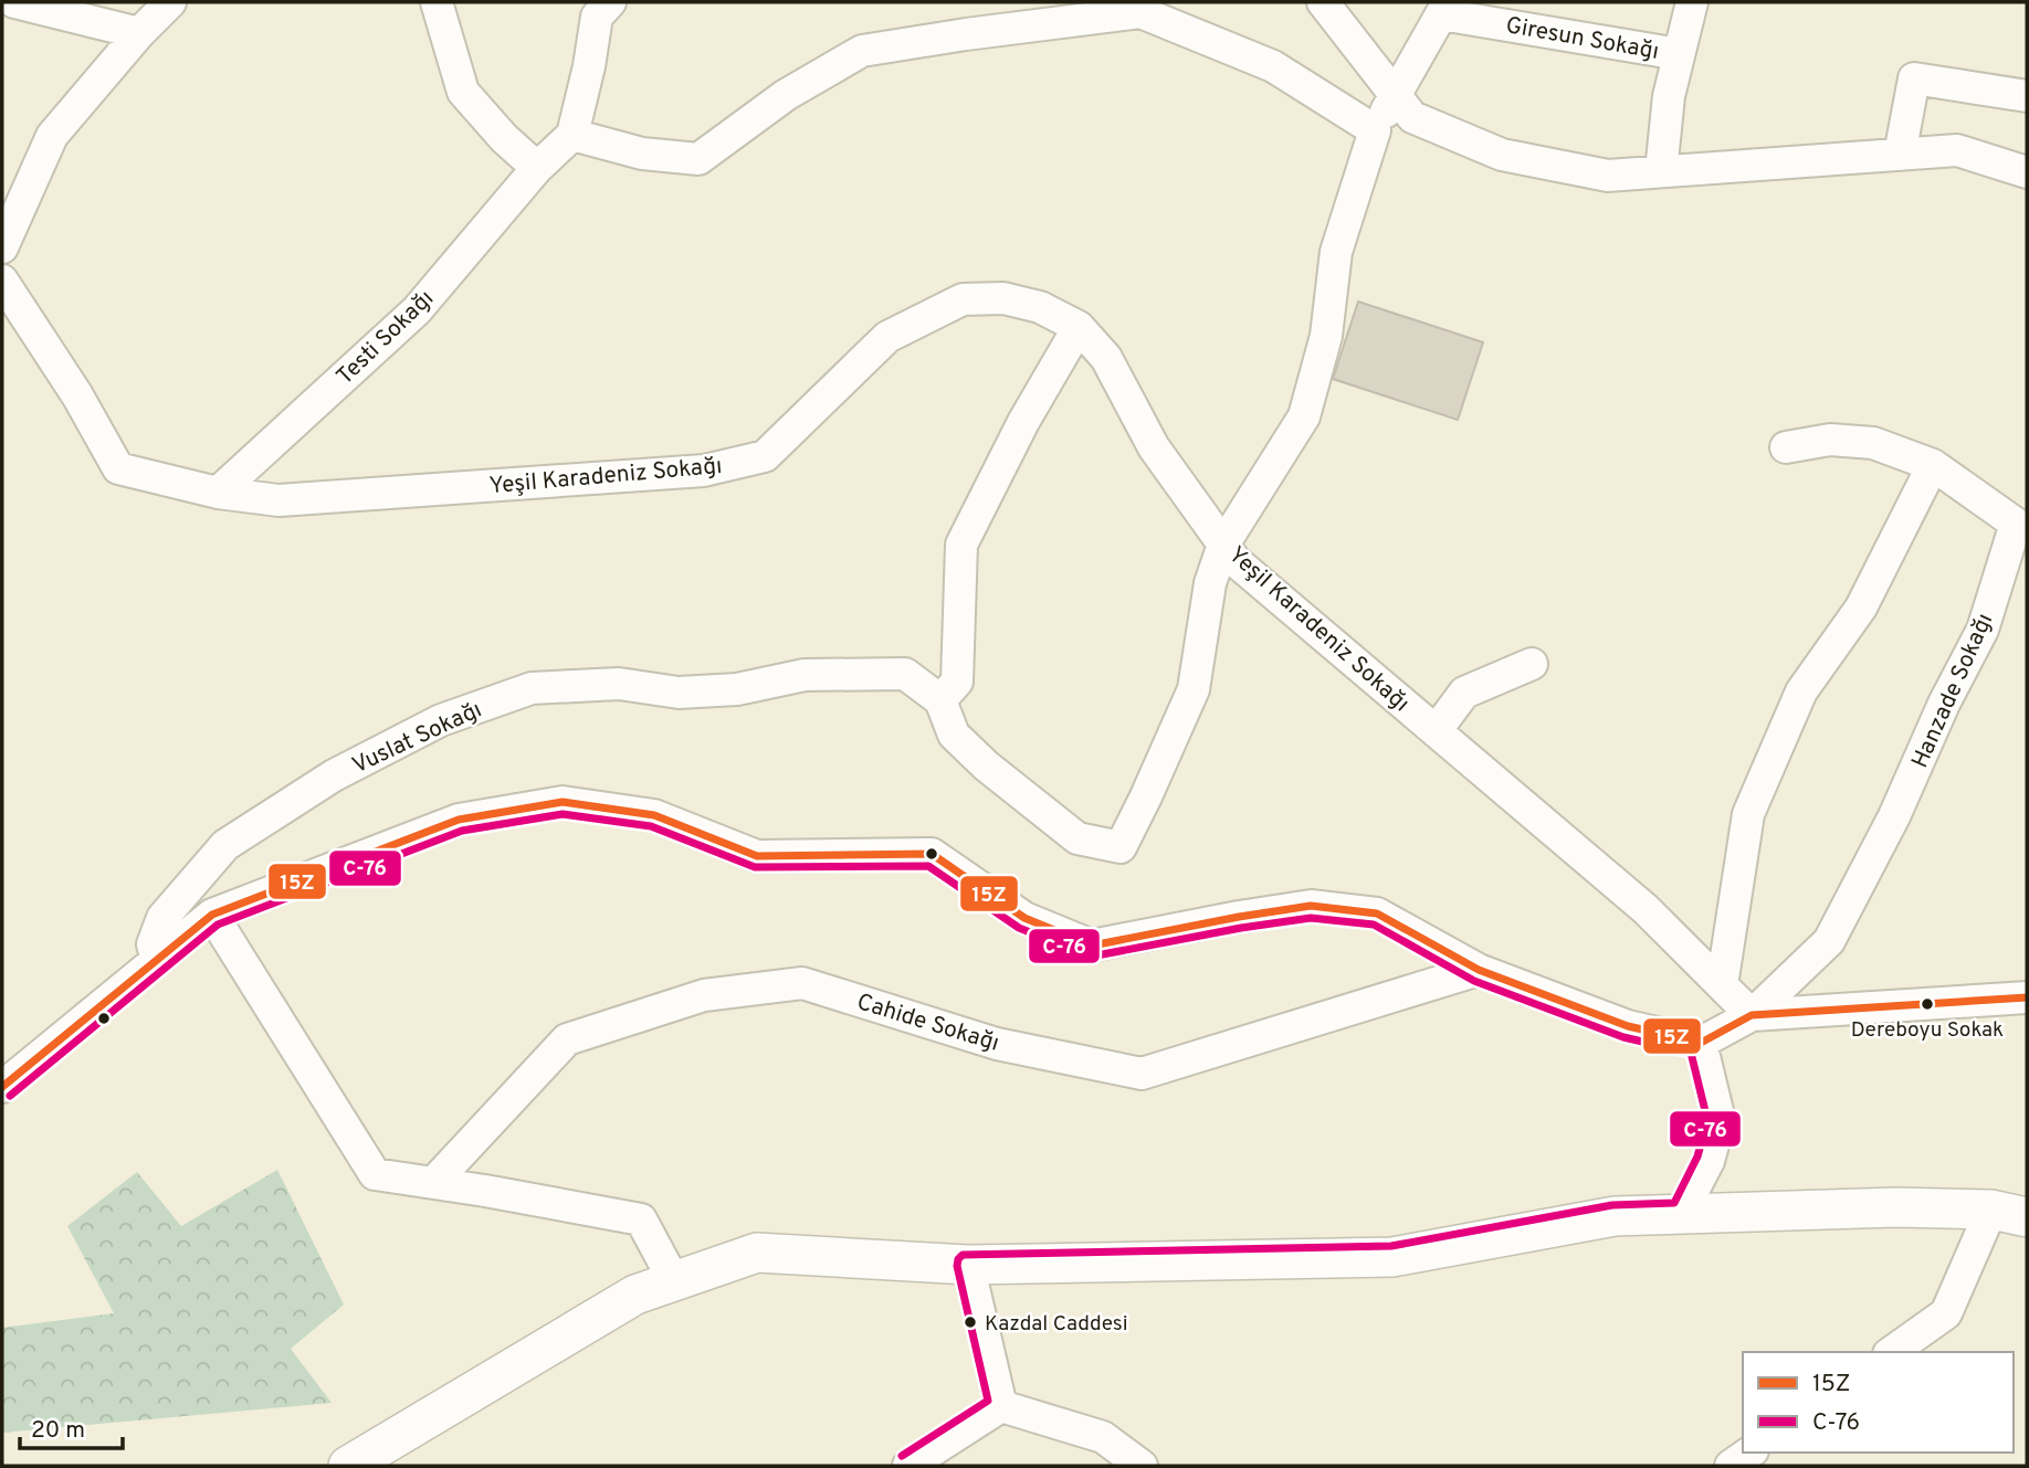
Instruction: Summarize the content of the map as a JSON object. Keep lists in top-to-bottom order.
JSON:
{
  "streets": {
    "street": [
      "Giresun Sokağı",
      "Testi Sokağı",
      "Yeşil Karadeniz Sokağı",
      "Hanzade Sokağı",
      "Vuslat Sokağı",
      "Cahide Sokağı"
    ]
  },
  "crossings": [
    ["Testi Sokağı", "Yeşil Karadeniz Sokağı"],
    ["Yeşil Karadeniz Sokağı", "Hanzade Sokağı"]
  ],
  "places": ["Dereboyu Sokak", "Kazdal Caddesi"],
  "lines": ["transit line 15Z", "transit line C-76"],
  "legend": ["15Z", "C-76"],
  "scale_bar": "20 m"
}
